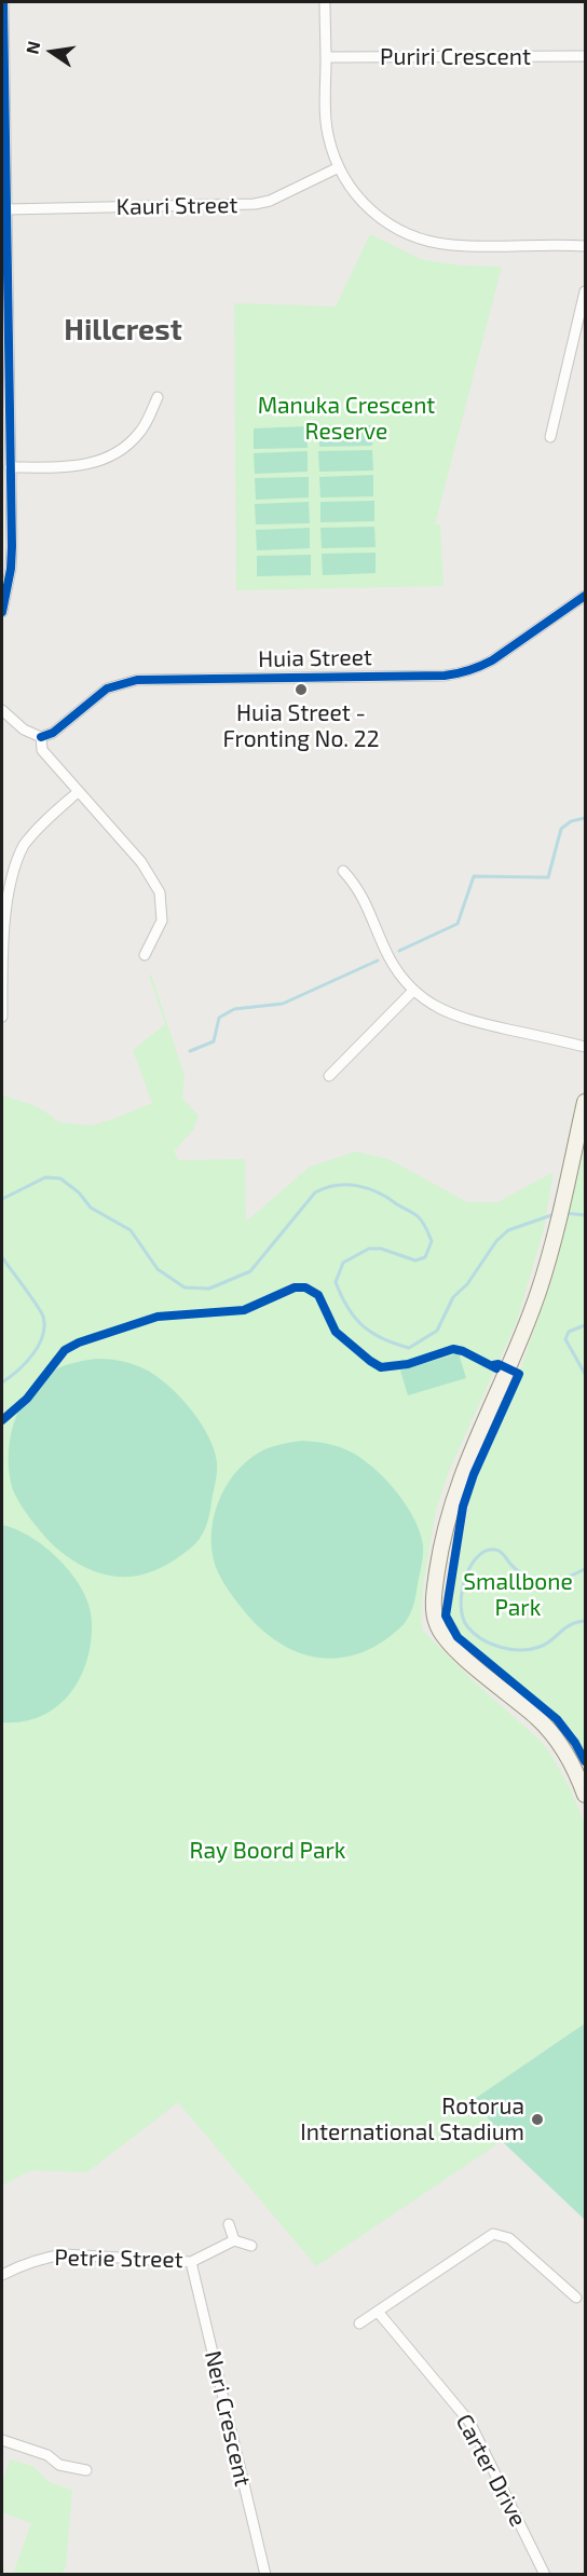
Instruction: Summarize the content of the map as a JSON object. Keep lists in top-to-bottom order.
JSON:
{
  "streets": {
    "street": [
      "Puriri Crescent",
      "Kauri Street",
      "Huia Street",
      "Petrie Street",
      "Neri Crescent",
      "Carter Drive"
    ]
  },
  "crossings": [
    ["Petrie Street", "Neri Crescent"]
  ],
  "districts": ["Hillcrest"],
  "parks": ["Manuka Crescent Reserve", "Smallbone Park", "Ray Boord Park"],
  "places": ["Huia Street - Fronting No. 22", "Rotorua International Stadium"],
  "north": "left"
}
